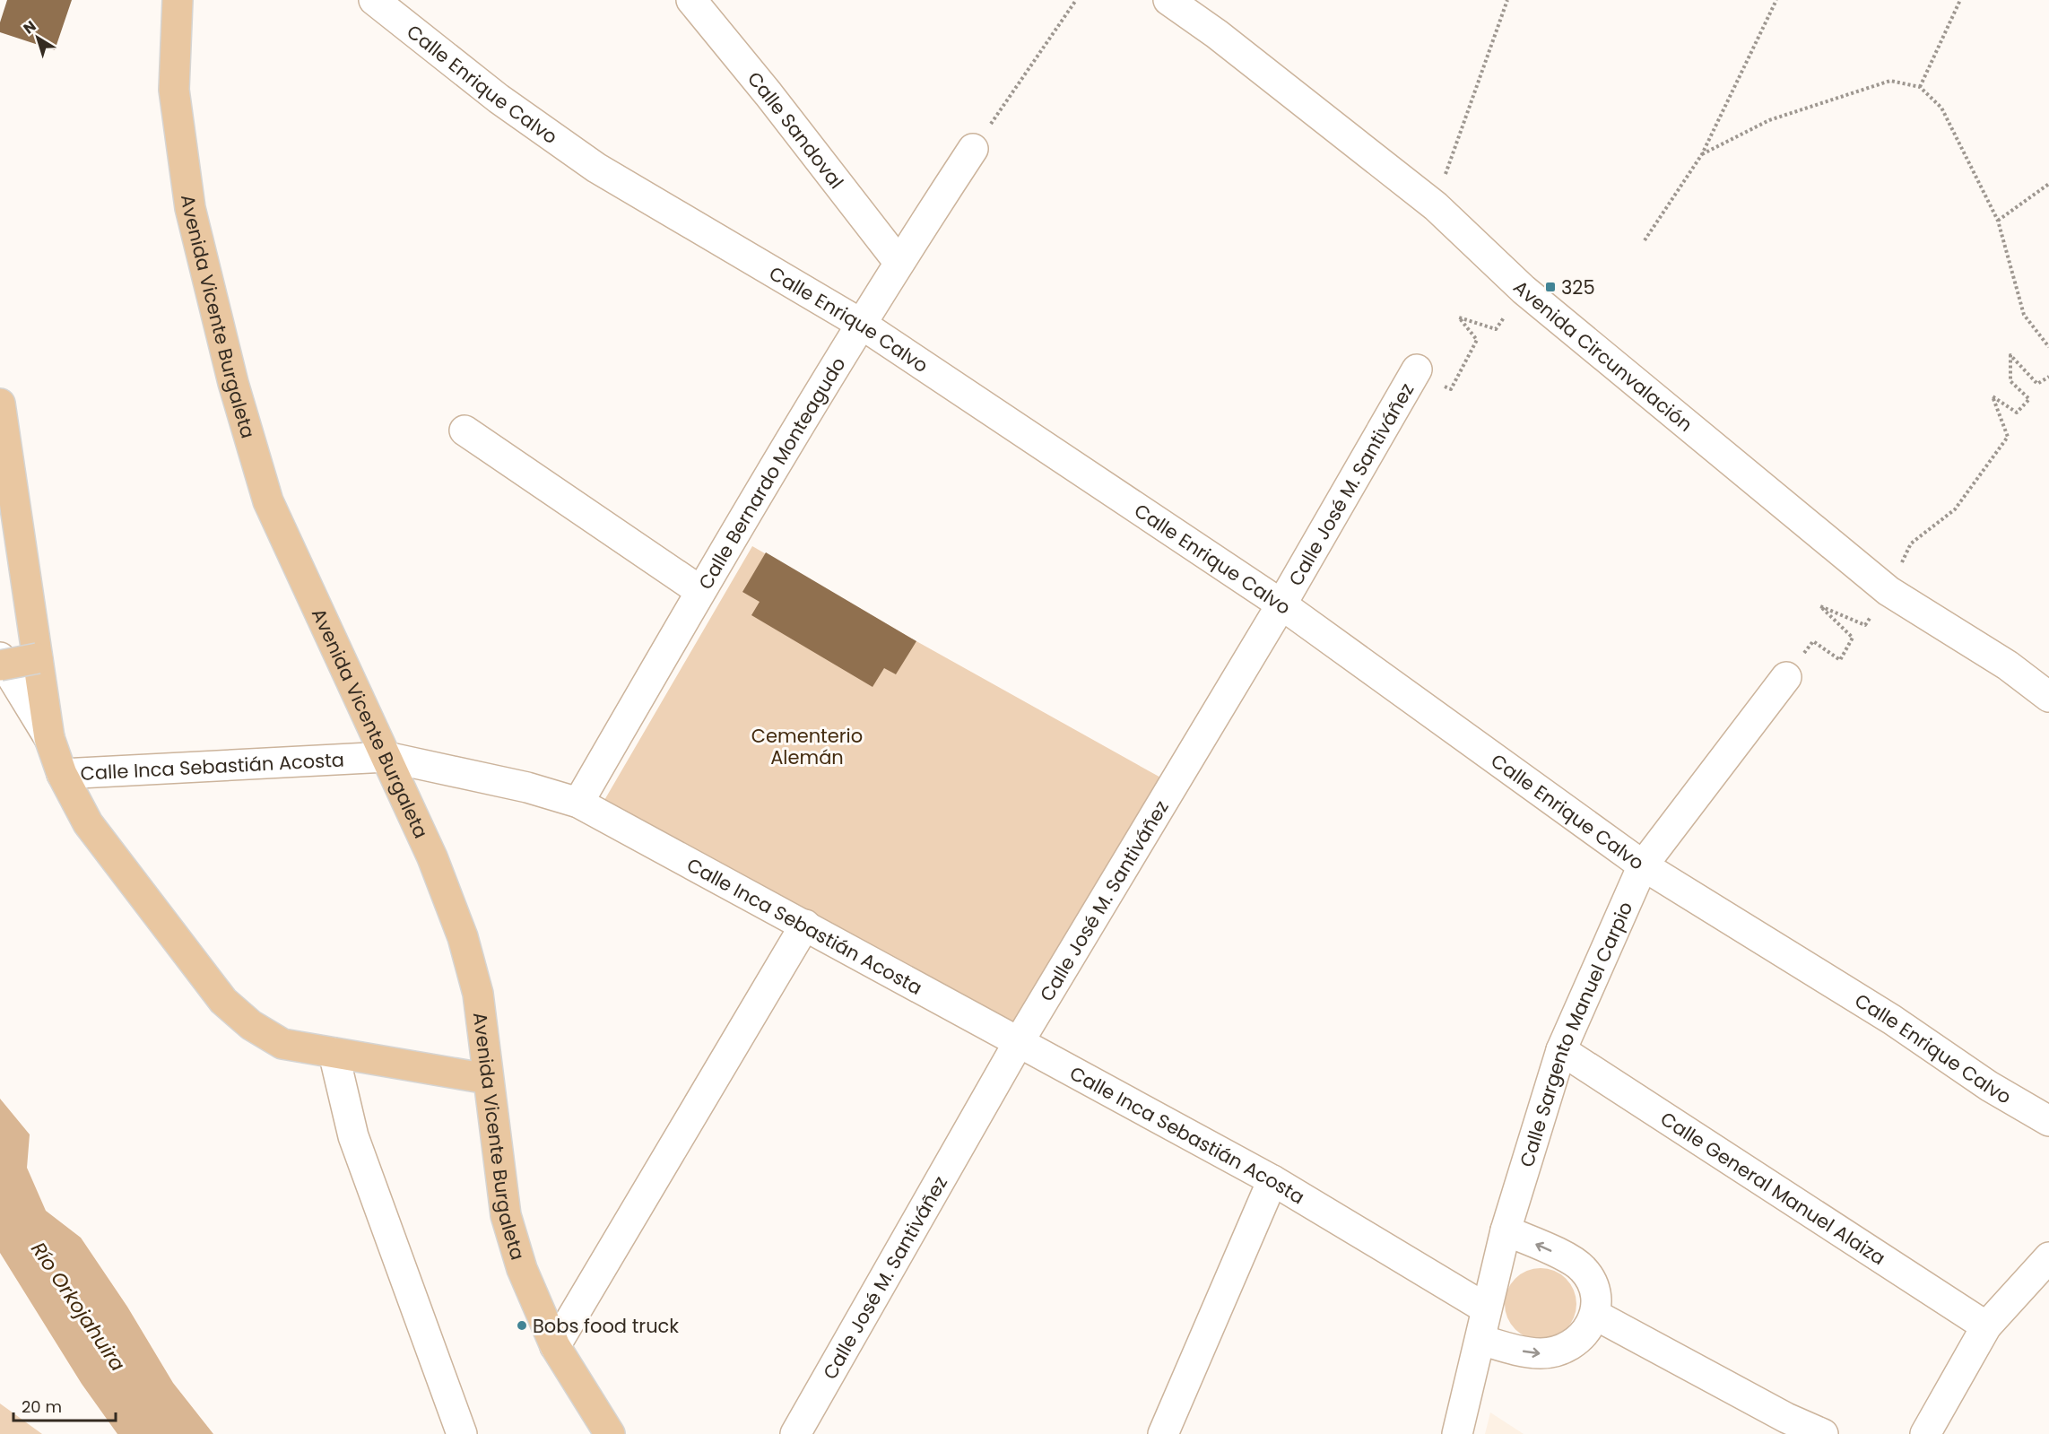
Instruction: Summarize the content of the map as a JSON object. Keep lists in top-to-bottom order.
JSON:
{
  "streets": {
    "main road": ["Avenida Vicente Burgaleta"],
    "street": [
      "Calle Enrique Calvo",
      "Calle Sandoval",
      "Avenida Circunvalación",
      "Calle Bernardo Monteagudo",
      "Calle José M. Santiváñez",
      "Calle Inca Sebastián Acosta",
      "Calle Sargento Manuel Carpio",
      "Calle General Manuel Alaiza"
    ]
  },
  "crossings": [
    ["Calle Enrique Calvo", "Calle Bernardo Monteagudo"],
    ["Calle Enrique Calvo", "Calle José M. Santiváñez"],
    ["Calle Enrique Calvo", "Calle Sargento Manuel Carpio"],
    ["Calle Sandoval", "Calle Bernardo Monteagudo"],
    ["Avenida Vicente Burgaleta", "Calle Inca Sebastián Acosta"],
    ["Calle Bernardo Monteagudo", "Calle Inca Sebastián Acosta"],
    ["Calle José M. Santiváñez", "Calle Inca Sebastián Acosta"],
    ["Calle Inca Sebastián Acosta", "Calle Sargento Manuel Carpio"],
    ["Calle Sargento Manuel Carpio", "Calle General Manuel Alaiza"]
  ],
  "water": ["Río Orkojahuira"],
  "parks": ["Cementerio Alemán"],
  "places": {
    "transit": ["325"],
    "other": ["Bobs food truck"]
  },
  "scale_bar": "20 m",
  "north": "top left"
}
